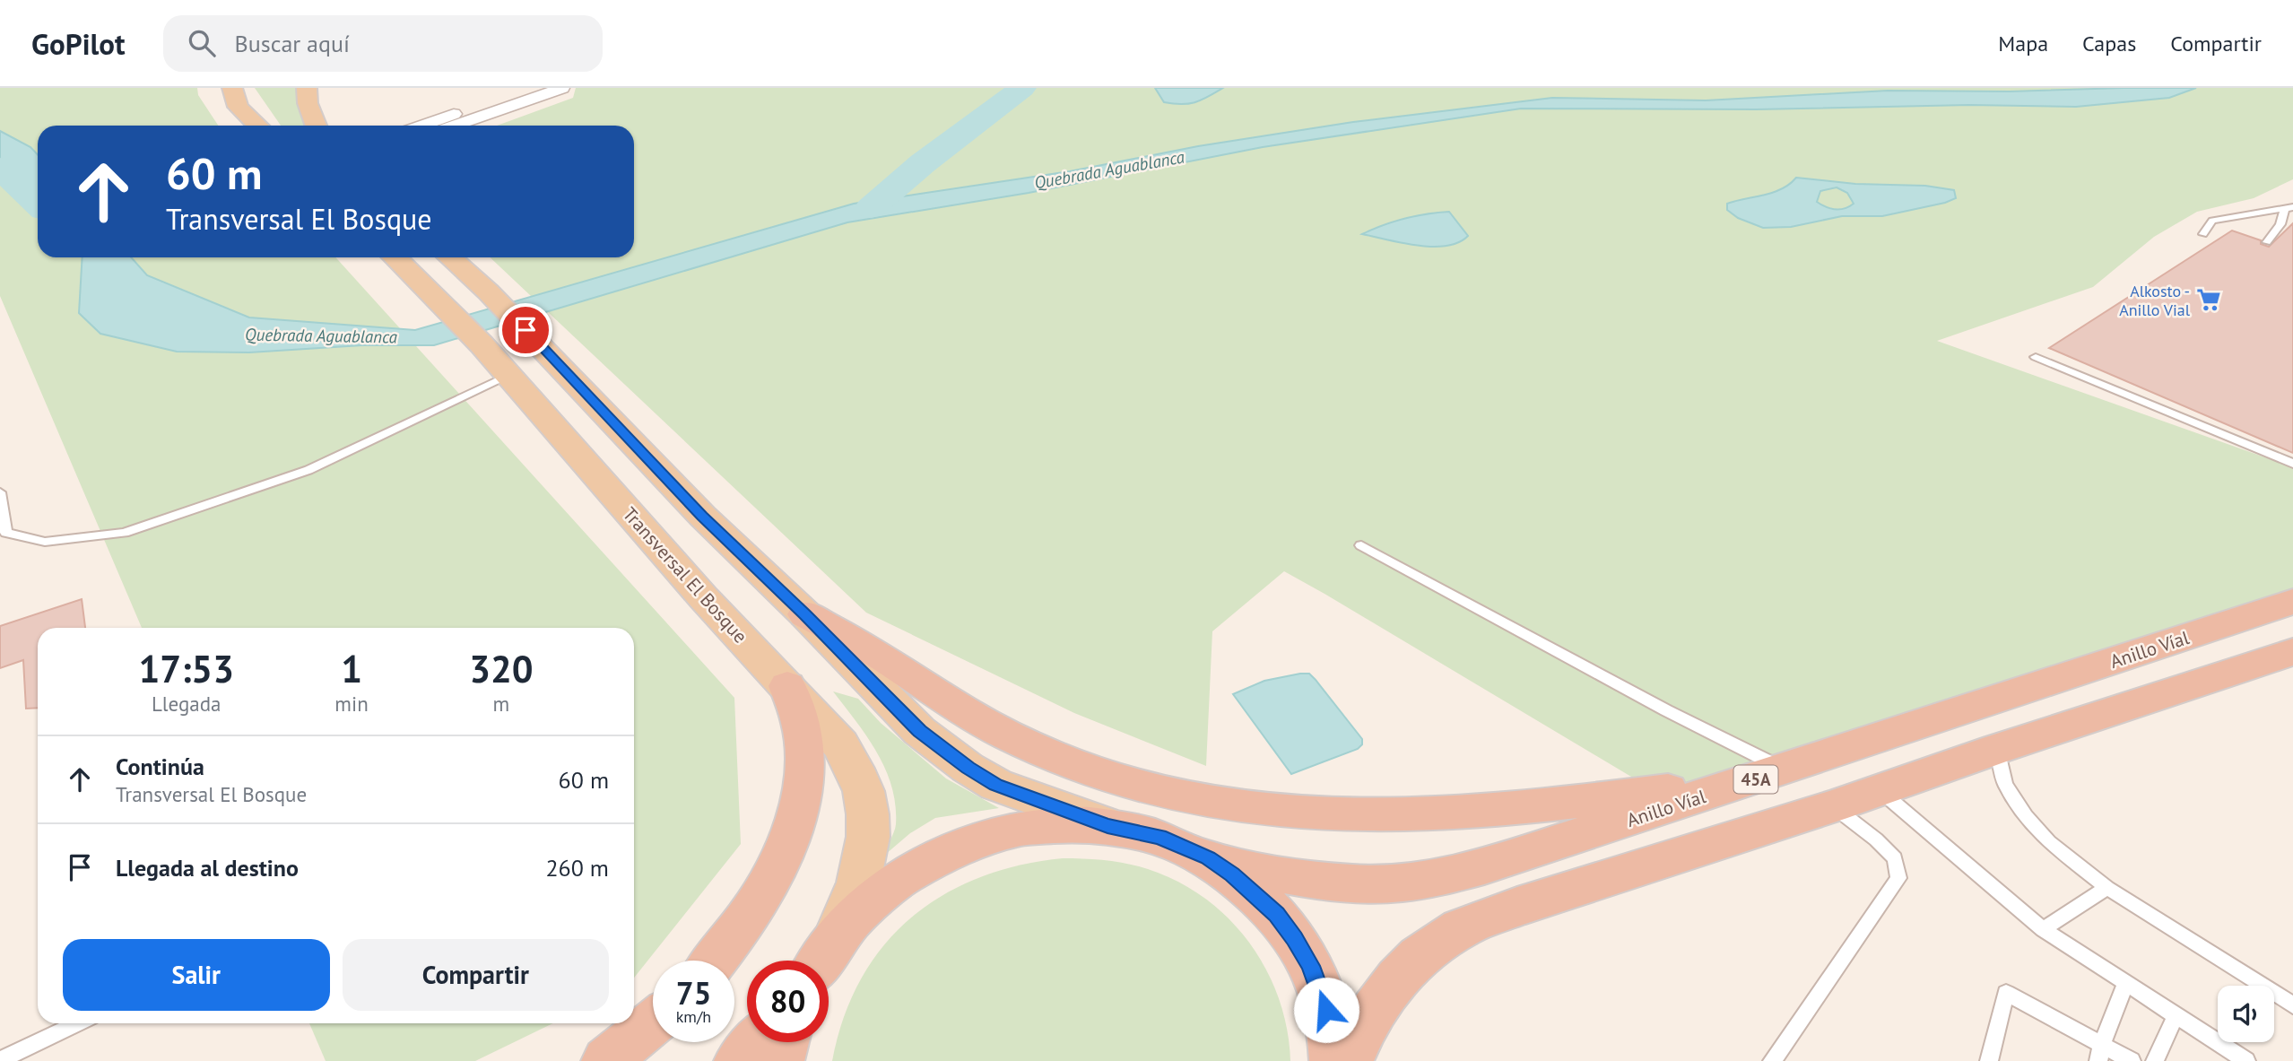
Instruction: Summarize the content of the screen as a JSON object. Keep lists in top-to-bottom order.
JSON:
{
  "streets": {
    "highway": ["Anillo Víal", "45A"],
    "main road": ["Transversal El Bosque"]
  },
  "water": ["Quebrada Aguablanca"],
  "places": {
    "supermarket": ["Alkosto - Anillo Vial"]
  },
  "page": {
    "header": "GoPilot",
    "search": "Buscar aquí",
    "nav": ["Mapa", "Capas", "Compartir"],
    "turn": ["60 m", "Transversal El Bosque"],
    "eta": [
      "17:53",
      "Llegada",
      "1",
      "min",
      "320",
      "m"
    ],
    "list": [
      {
        "name": "Continúa",
        "note": "Transversal El Bosque",
        "value": "60 m"
      },
      {
        "name": "Llegada al destino",
        "value": "260 m"
      }
    ],
    "buttons": ["Salir", "Compartir"],
    "speed": "75 km/h",
    "limit": "80"
  }
}
